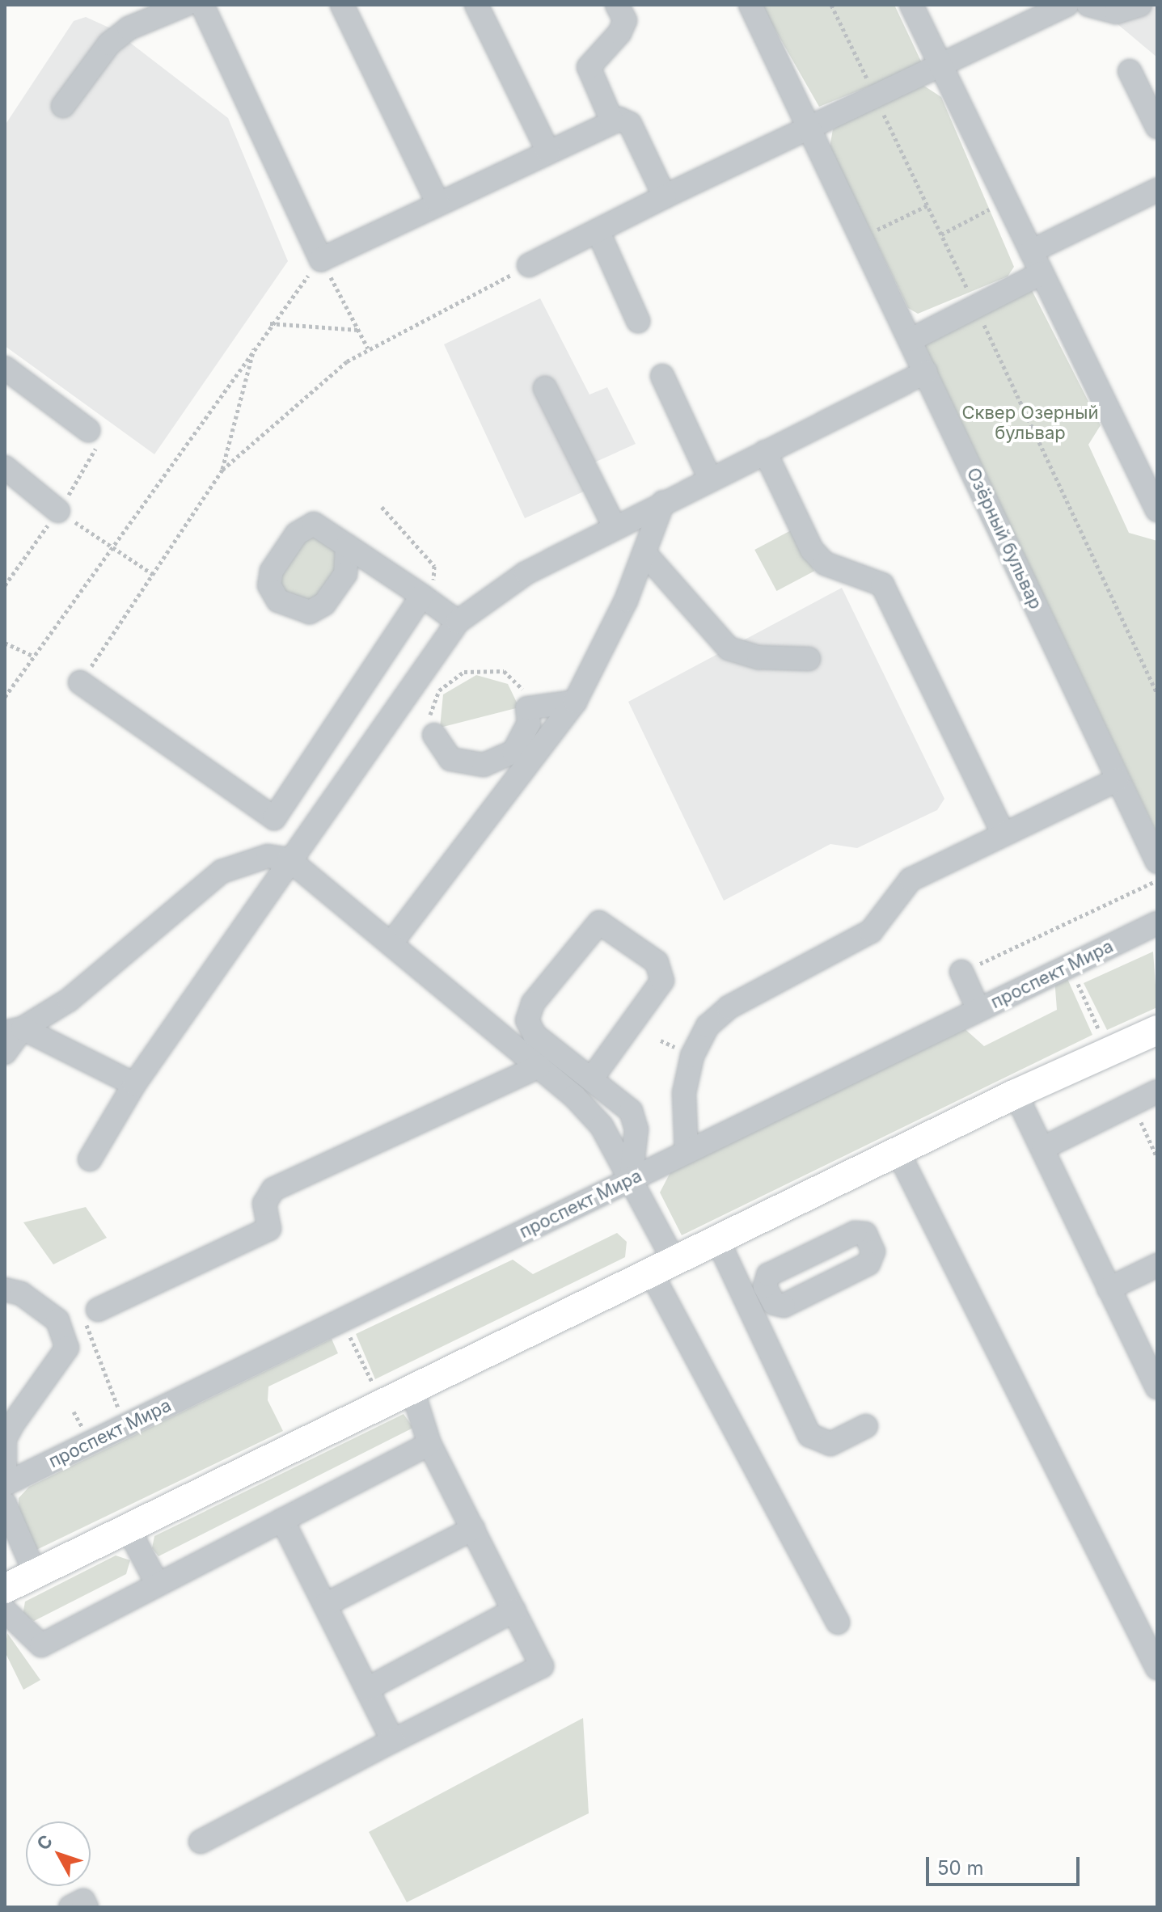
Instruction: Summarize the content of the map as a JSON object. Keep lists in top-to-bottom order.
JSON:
{
  "streets": {
    "street": ["Озёрный бульвар", "проспект Мира"]
  },
  "parks": ["Сквер Озерный бульвар"],
  "scale_bar": "50 m",
  "north": "top left"
}
